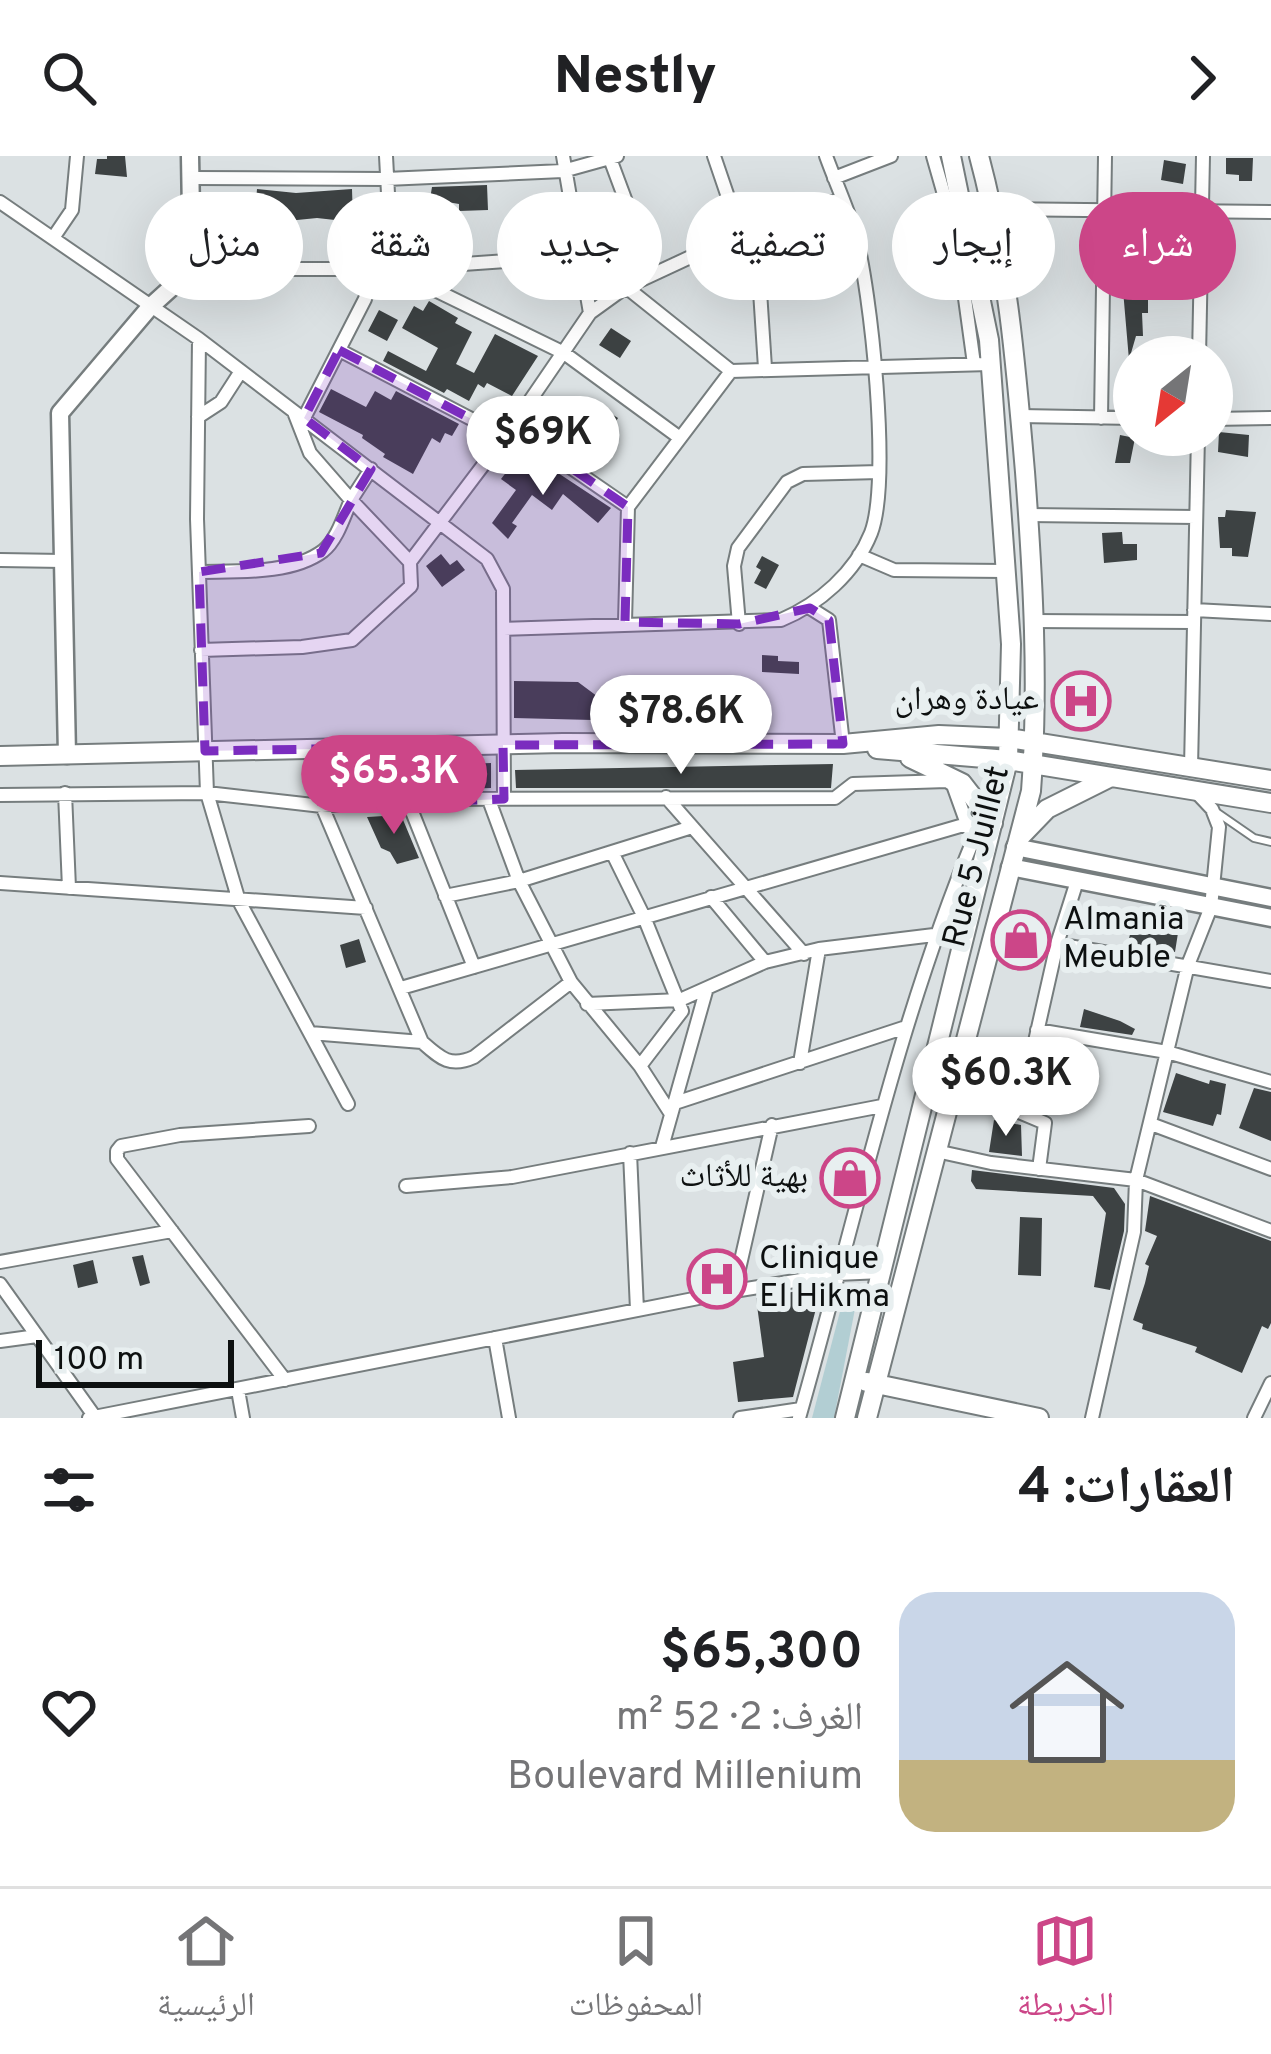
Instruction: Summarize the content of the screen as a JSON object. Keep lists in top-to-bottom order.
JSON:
{
  "streets": {
    "main road": ["Rue 5 Juillet"]
  },
  "places": {
    "hospital": ["عيادة وهران", "Clinique El Hikma"],
    "shop": ["Almania Meuble", "بهية للأثاث"]
  },
  "scale_bar": "100 m",
  "north": "bottom left",
  "page": {
    "header": "Nestly",
    "chip": [
      "شراء",
      "إيجار",
      "تصفية",
      "جديد",
      "شقة",
      "منزل"
    ],
    "price": [
      "$69K",
      "$78.6K",
      "$65.3K",
      "$60.3K"
    ],
    "scale": "100 m",
    "heading": "العقارات: 4",
    "list": [
      {
        "name": "$65,300",
        "note": "الغرف: 2 · 52 m² · Boulevard Millenium"
      }
    ],
    "tabs": ["الخريطة", "المحفوظات", "الرئيسية"]
  }
}
